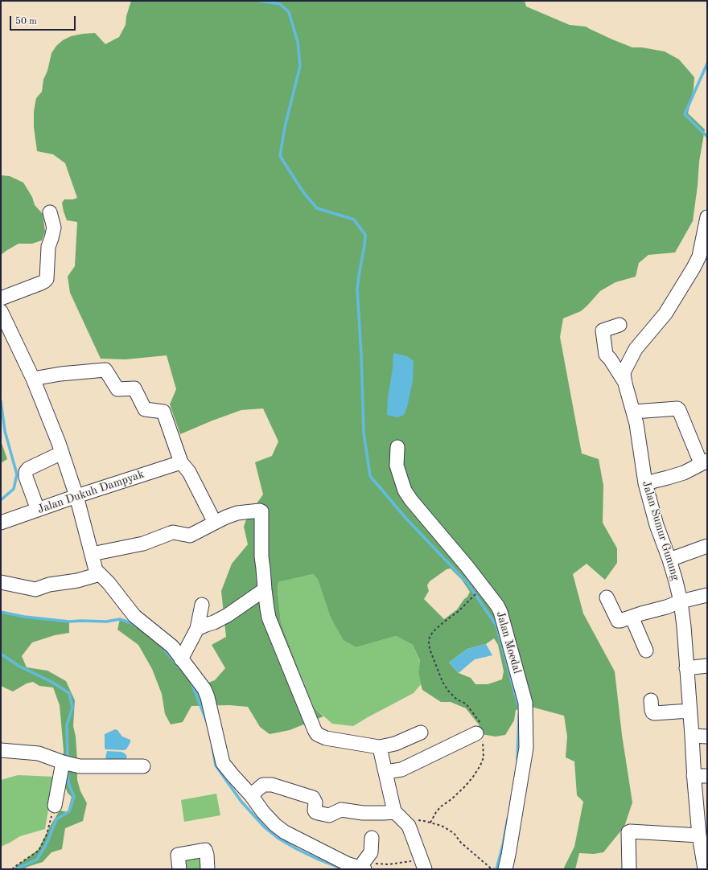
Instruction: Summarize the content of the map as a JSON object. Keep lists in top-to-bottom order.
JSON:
{
  "streets": {
    "street": ["Jalan Dukuh Dampyak", "Jalan Sumur Gunung", "Jalan Moedal"]
  },
  "scale_bar": "50 m"
}
